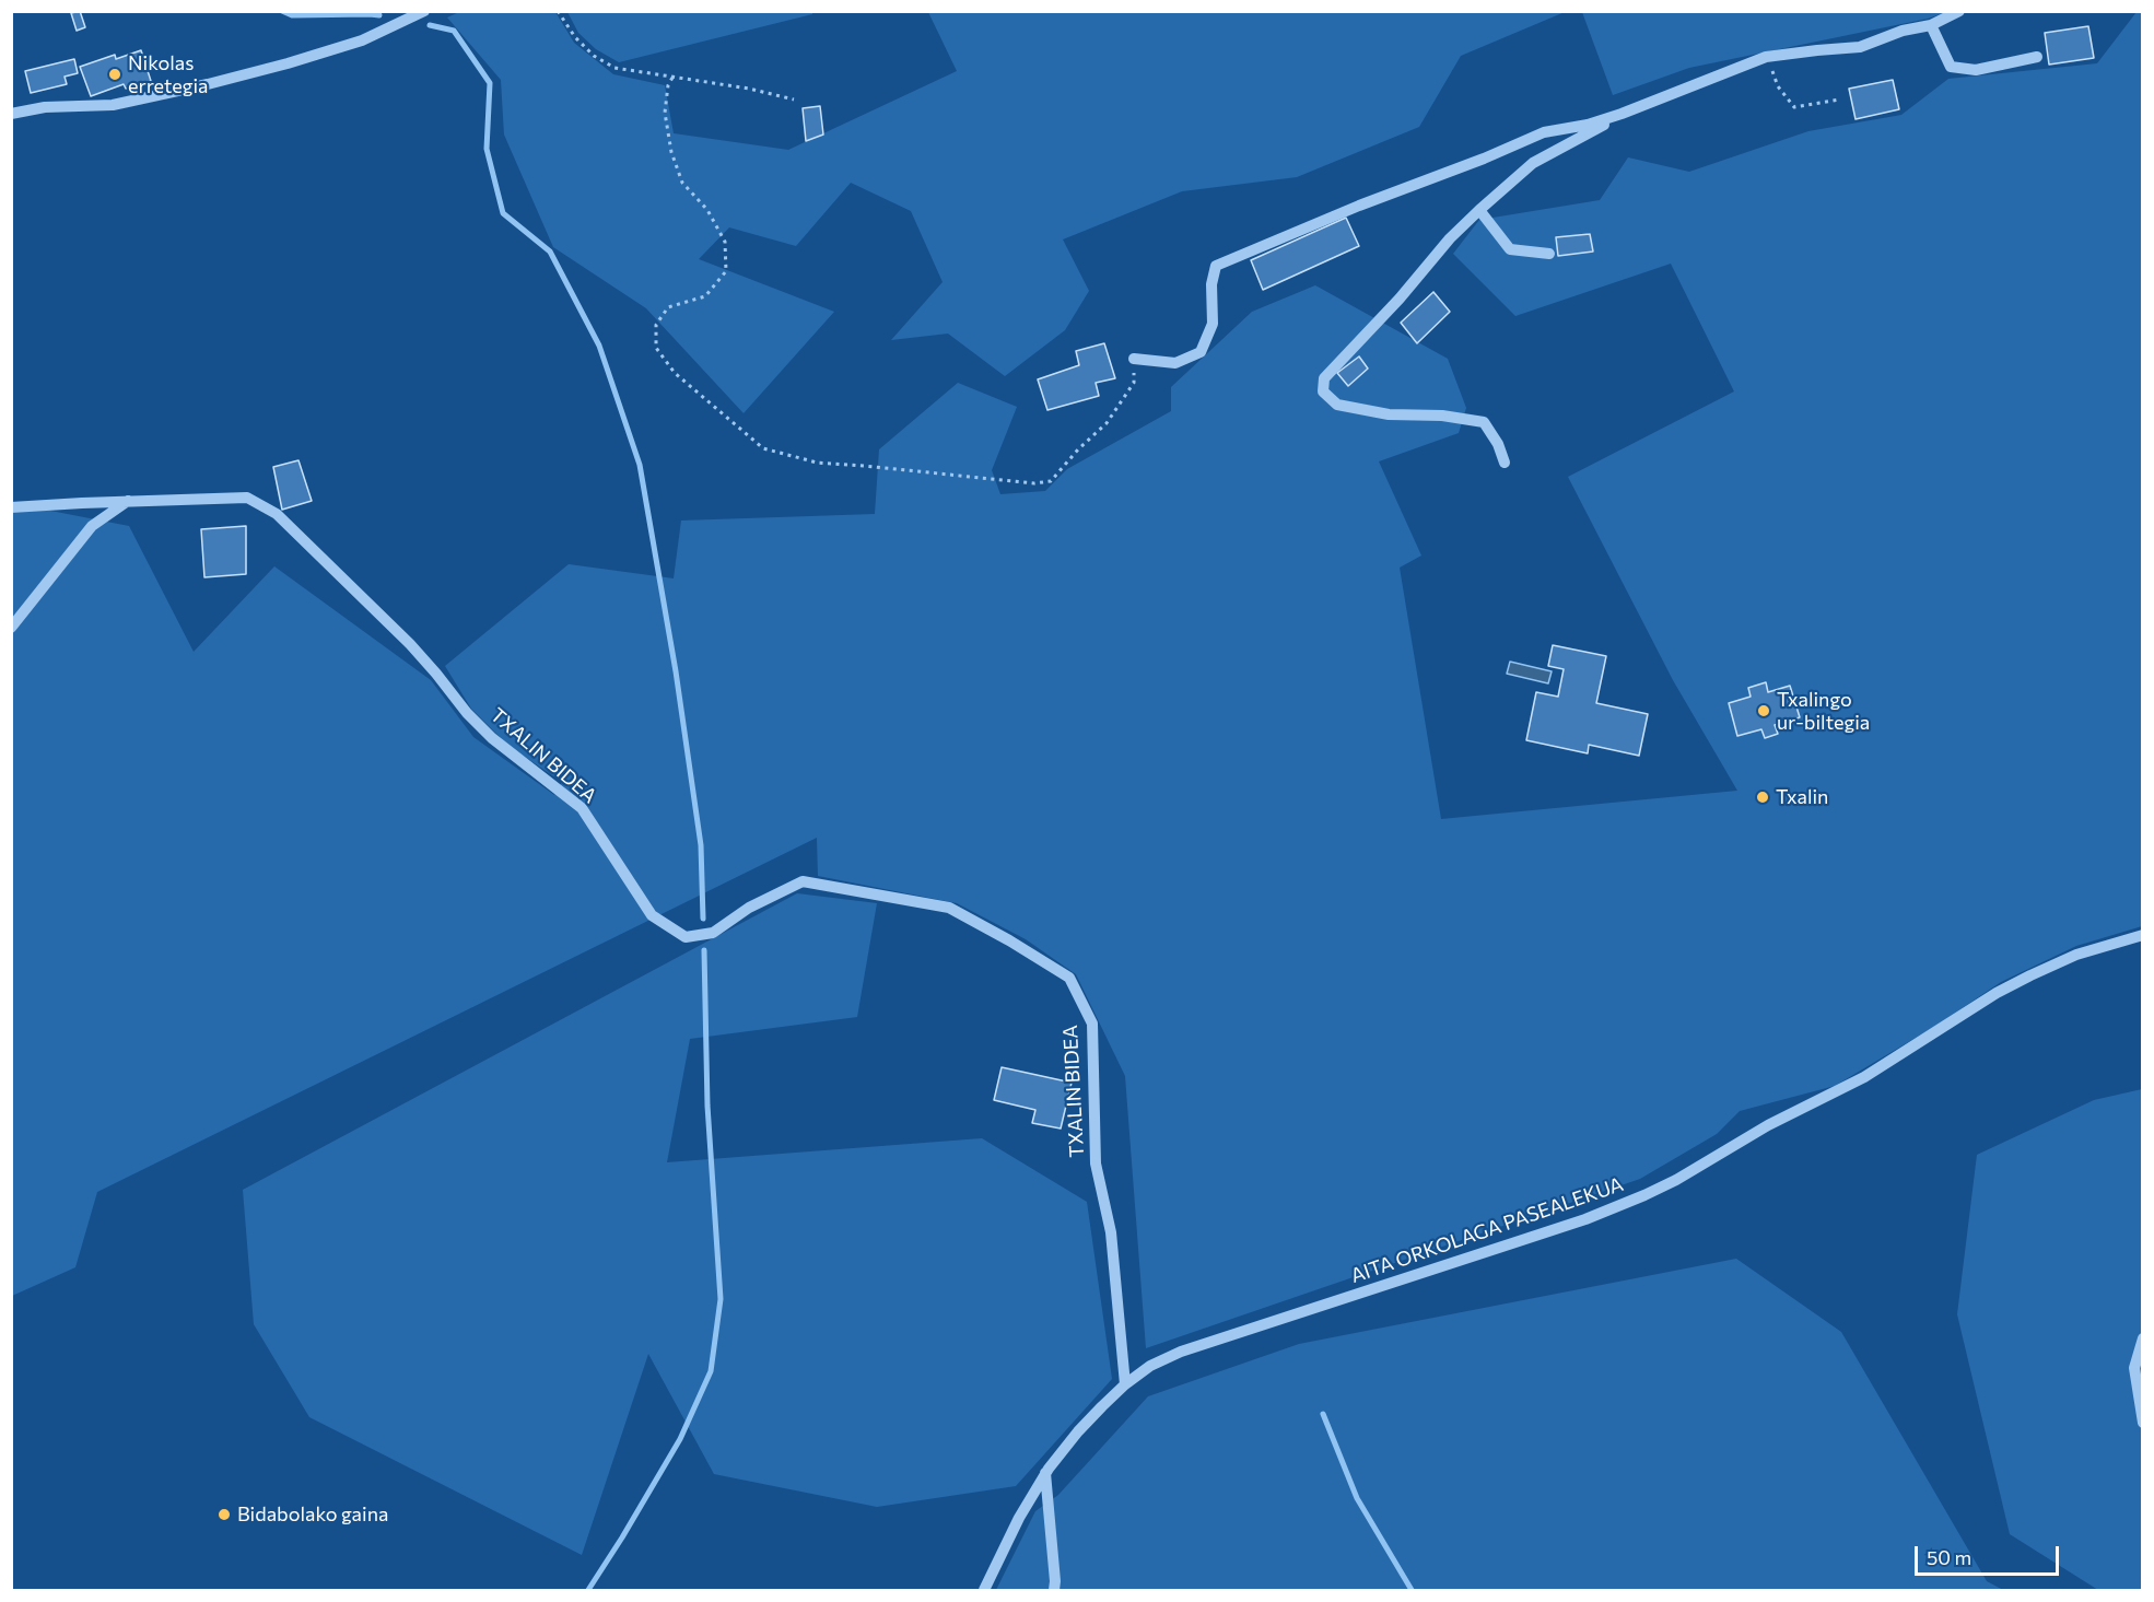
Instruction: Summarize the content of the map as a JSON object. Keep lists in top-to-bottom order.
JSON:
{
  "streets": {
    "street": ["TXALIN BIDEA", "AITA ORKOLAGA PASEALEKUA"]
  },
  "crossings": [
    ["TXALIN BIDEA", "AITA ORKOLAGA PASEALEKUA"]
  ],
  "places": [
    "Nikolas erretegia",
    "Txalingo ur-biltegia",
    "Txalin",
    "Bidabolako gaina"
  ],
  "scale_bar": "50 m"
}
